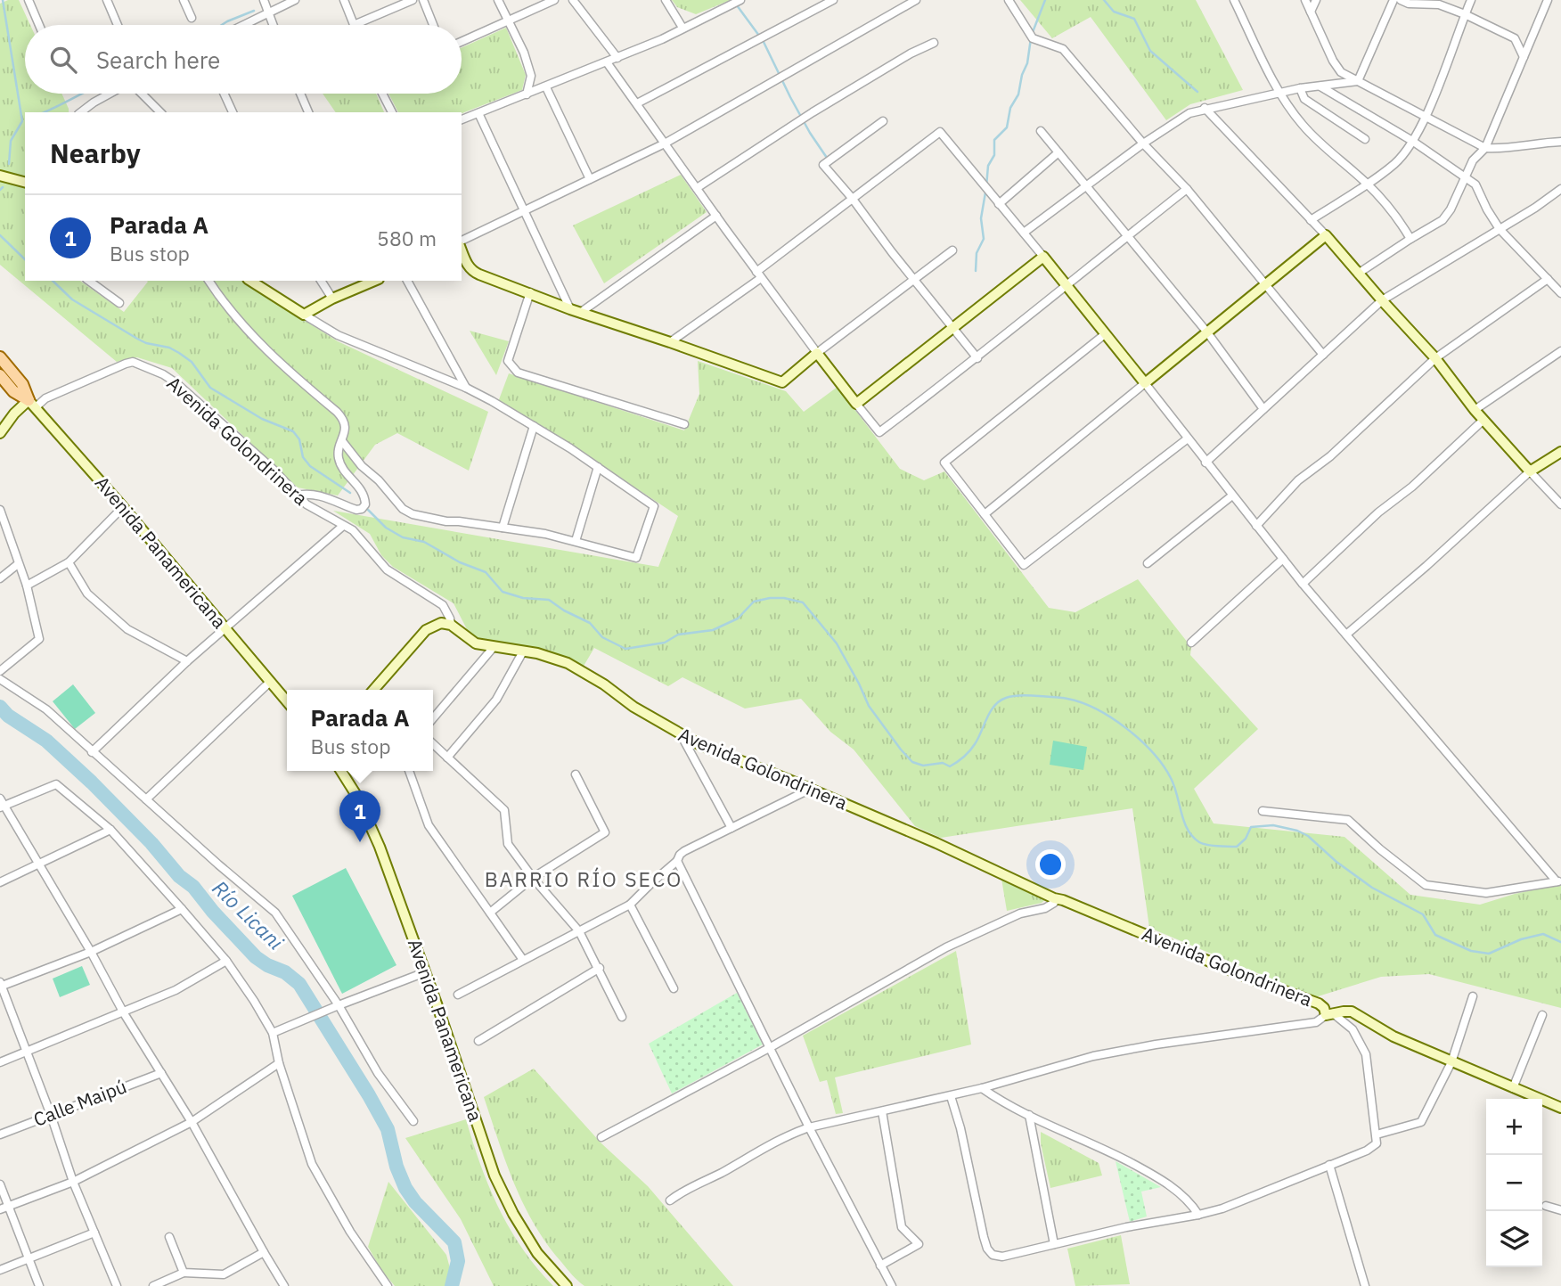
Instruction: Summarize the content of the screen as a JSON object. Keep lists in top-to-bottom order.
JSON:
{
  "streets": {
    "main road": ["Avenida Panamericana"],
    "street": ["Avenida Golondrinera", "Calle Maipú"]
  },
  "crossings": [
    ["Avenida Golondrinera", "Avenida Panamericana"]
  ],
  "districts": ["BARRIO RÍO SECO"],
  "water": ["Río Licani"],
  "page": {
    "search": "Search here",
    "heading": "Nearby",
    "list": [
      {
        "mark": "1",
        "name": "Parada A",
        "note": "Bus stop",
        "value": "580 m"
      }
    ],
    "popup": ["Parada A", "Bus stop"],
    "pins": "1",
    "map_buttons": ["+", "−"]
  }
}
